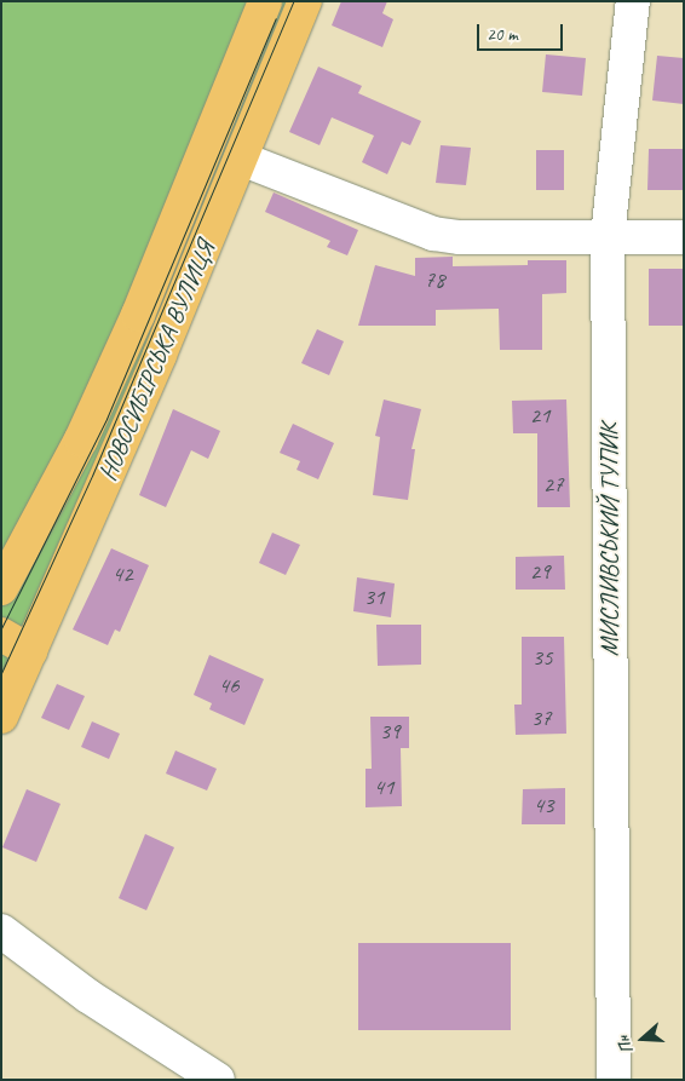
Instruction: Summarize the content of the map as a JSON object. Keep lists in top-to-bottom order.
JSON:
{
  "streets": {
    "main road": ["НОВОСИБІРСЬКА ВУЛИЦЯ"],
    "street": ["МИСЛИВСЬКИЙ ТУПИК"]
  },
  "house_numbers": [
    "78",
    "21",
    "27",
    "29",
    "42",
    "31",
    "35",
    "46",
    "37",
    "39",
    "41",
    "43"
  ],
  "scale_bar": "20 m",
  "north": "left"
}
